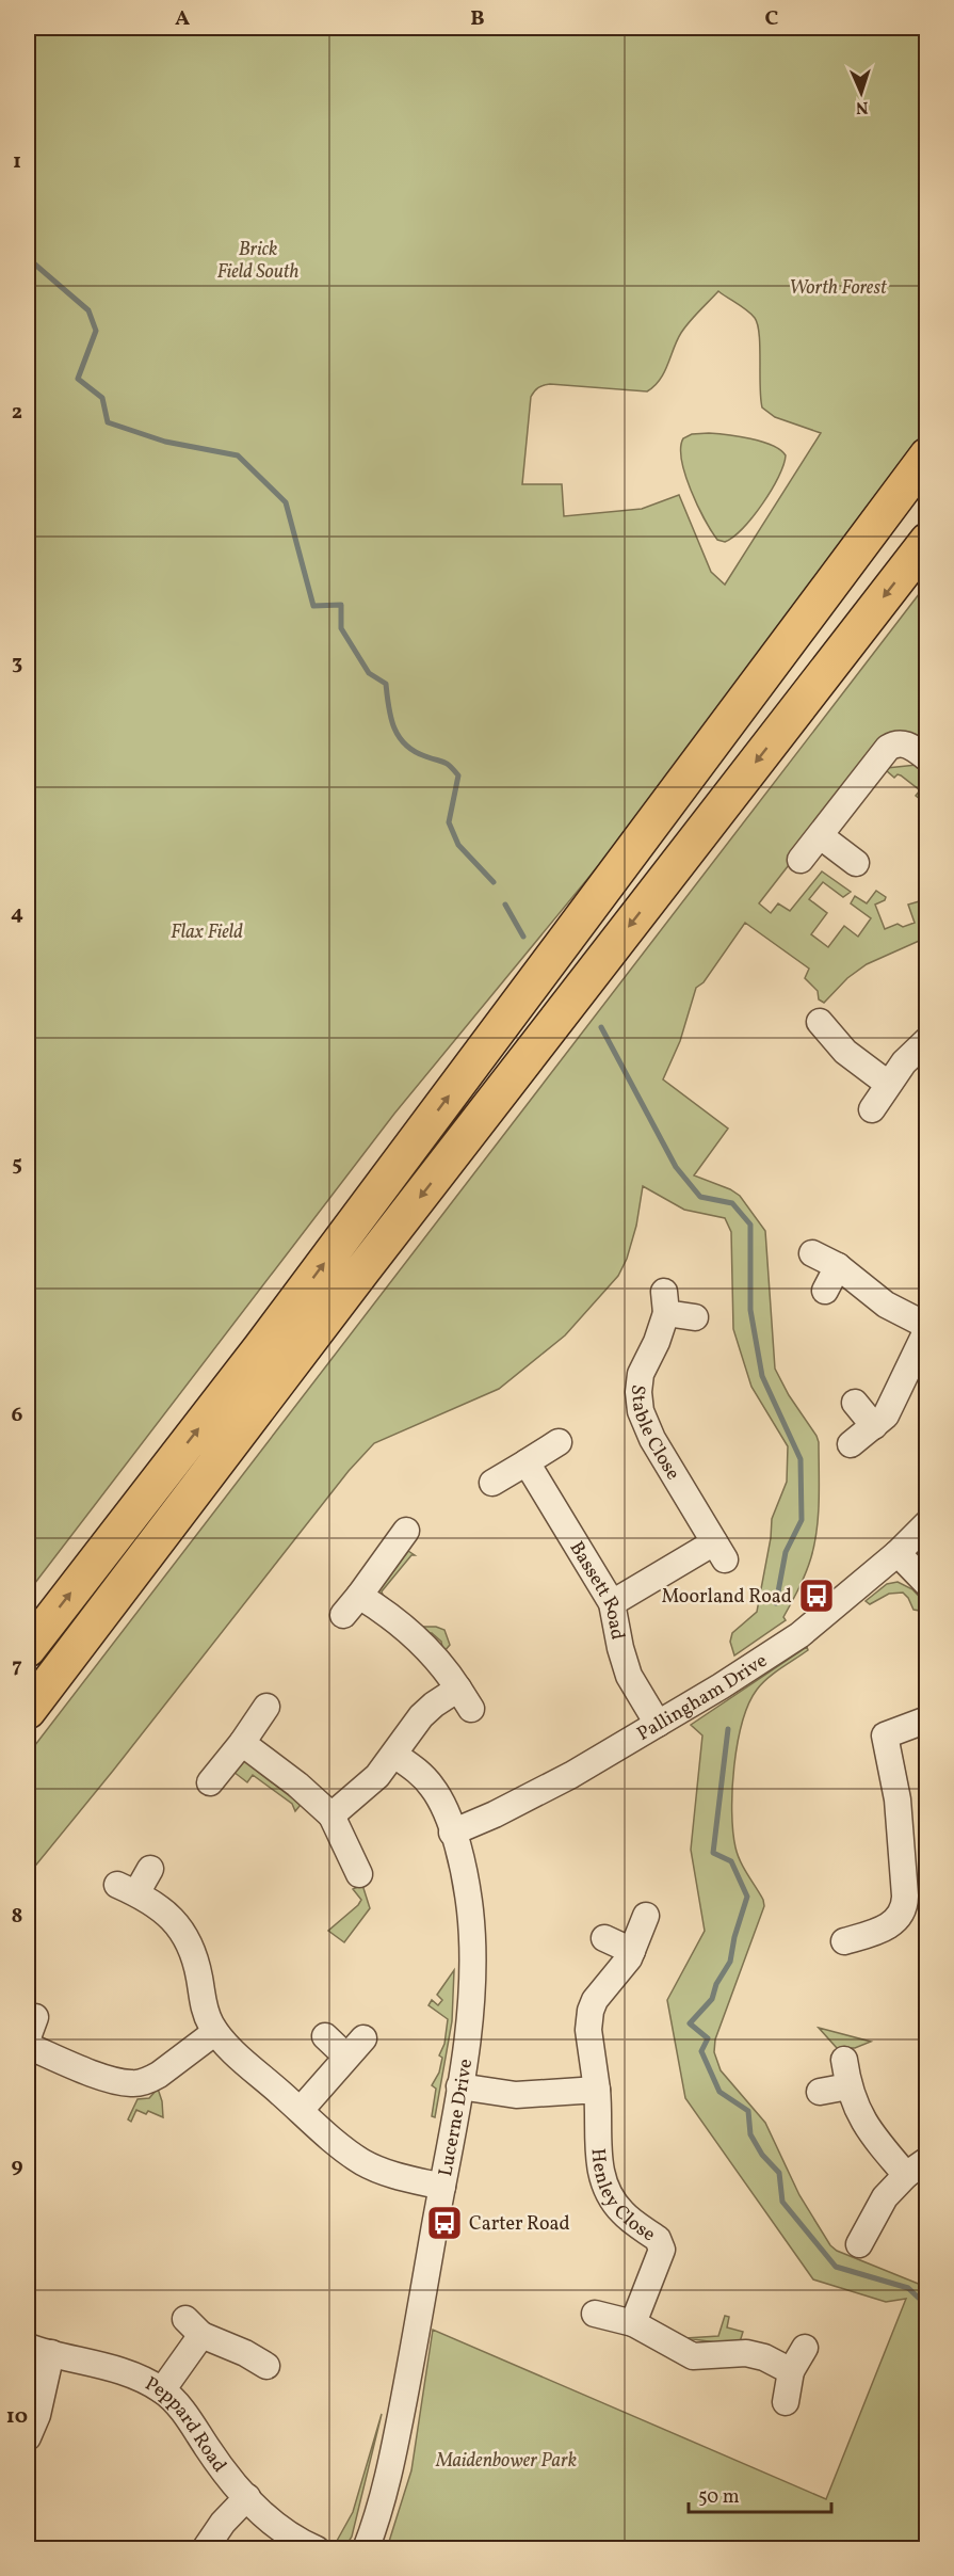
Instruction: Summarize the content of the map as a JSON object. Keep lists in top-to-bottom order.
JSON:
{
  "streets": {
    "street": [
      "Stable Close",
      "Bassett Road",
      "Pallingham Drive",
      "Lucerne Drive",
      "Henley Close",
      "Peppard Road"
    ]
  },
  "crossings": [
    ["Stable Close", "Bassett Road"],
    ["Bassett Road", "Pallingham Drive"],
    ["Pallingham Drive", "Lucerne Drive"]
  ],
  "parks": [
    "Brick Field South",
    "Worth Forest",
    "Flax Field",
    "Maidenbower Park"
  ],
  "places": {
    "bus stop": ["Moorland Road", "Carter Road"]
  },
  "scale_bar": "50 m",
  "north": "bottom",
  "grid": {
    "columns": ["A", "B", "C"],
    "rows": [
      "1",
      "2",
      "3",
      "4",
      "5",
      "6",
      "7",
      "8",
      "9",
      "10"
    ]
  }
}
